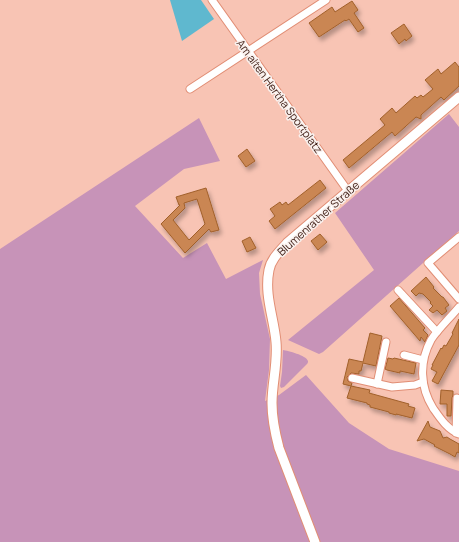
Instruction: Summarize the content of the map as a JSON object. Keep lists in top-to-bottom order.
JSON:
{
  "streets": {
    "street": ["Am alten Hertha Sportplatz", "Blumenrather Straße"]
  },
  "crossings": [
    ["Am alten Hertha Sportplatz", "Blumenrather Straße"]
  ]
}
